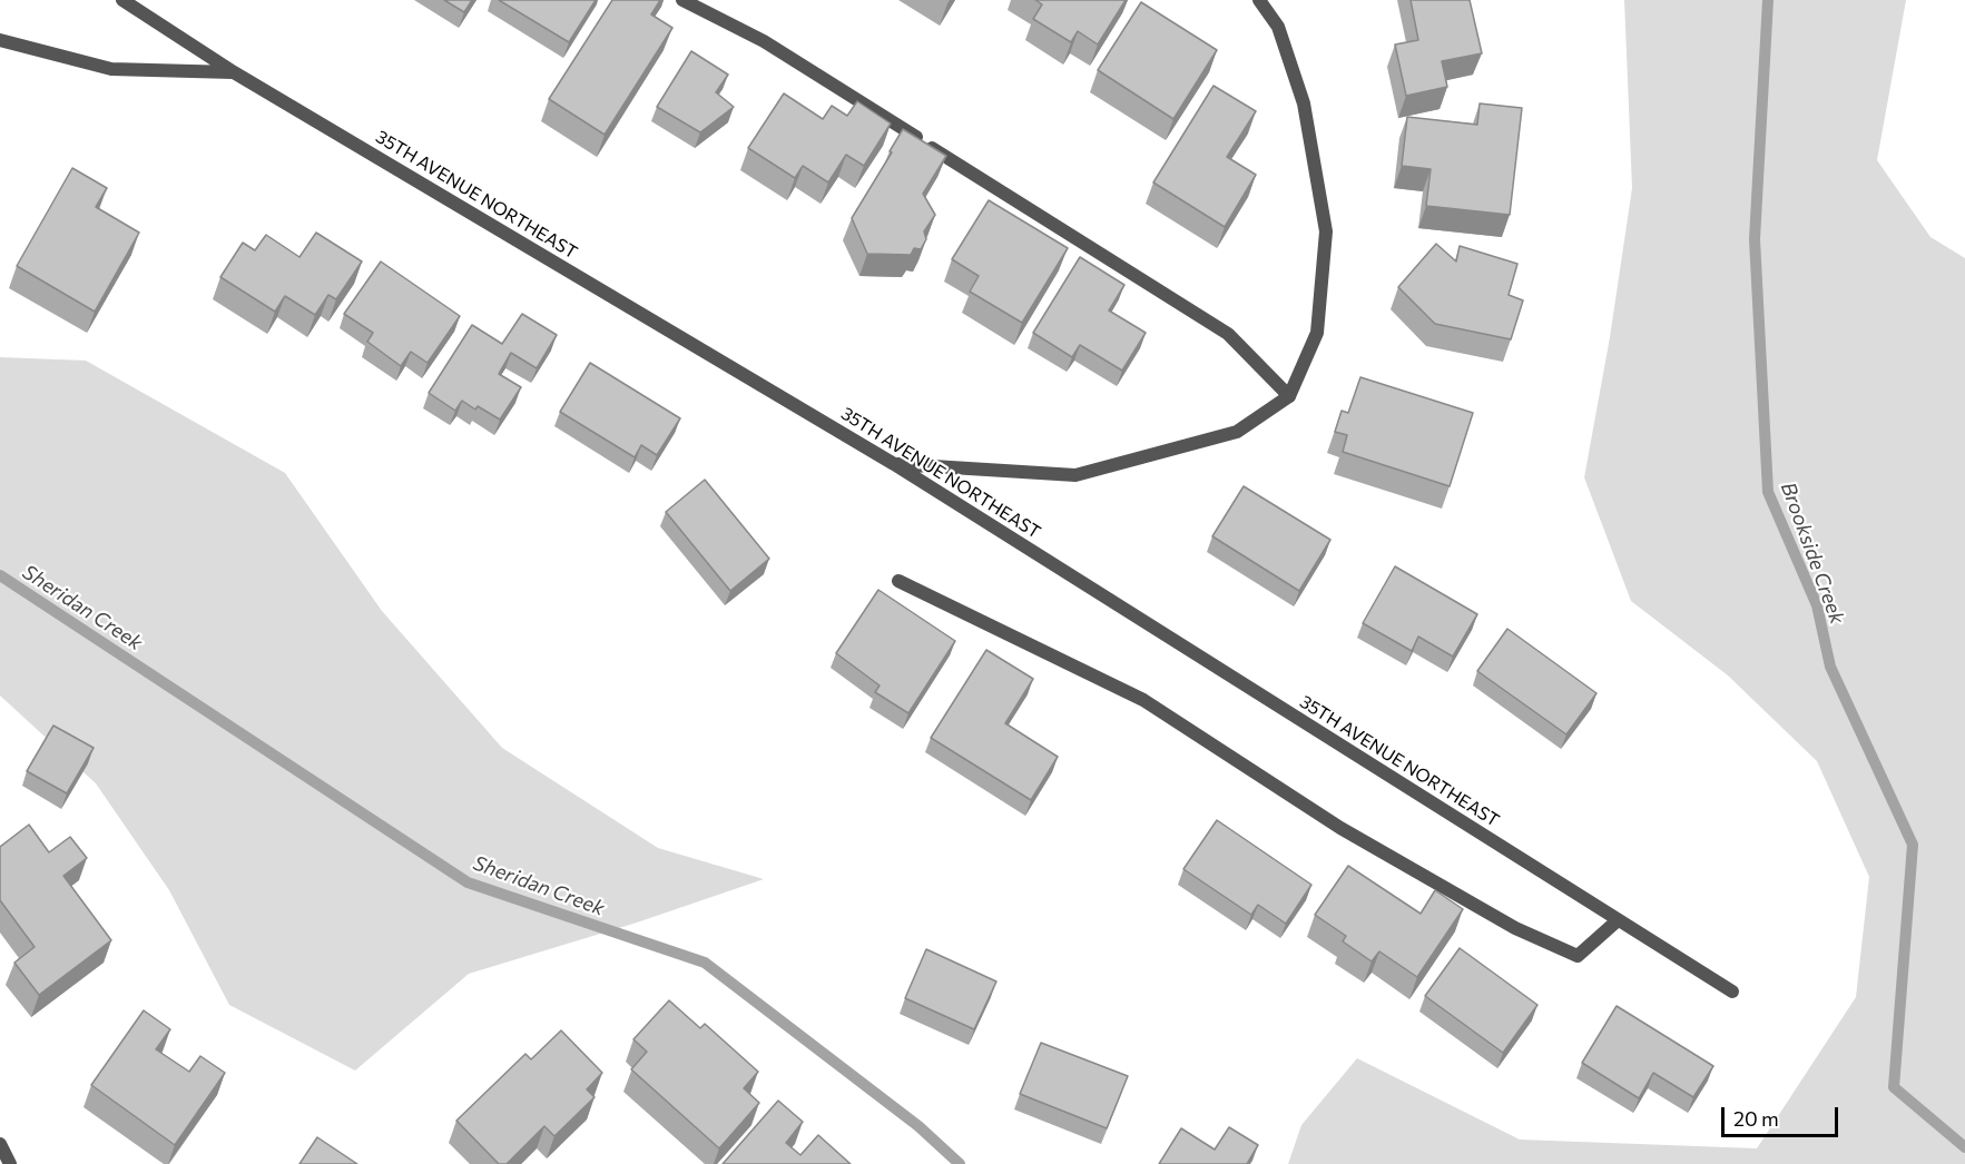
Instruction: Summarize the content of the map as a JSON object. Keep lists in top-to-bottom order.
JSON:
{
  "streets": {
    "street": ["35TH AVENUE NORTHEAST"]
  },
  "water": ["Brookside Creek", "Sheridan Creek"],
  "scale_bar": "20 m"
}
